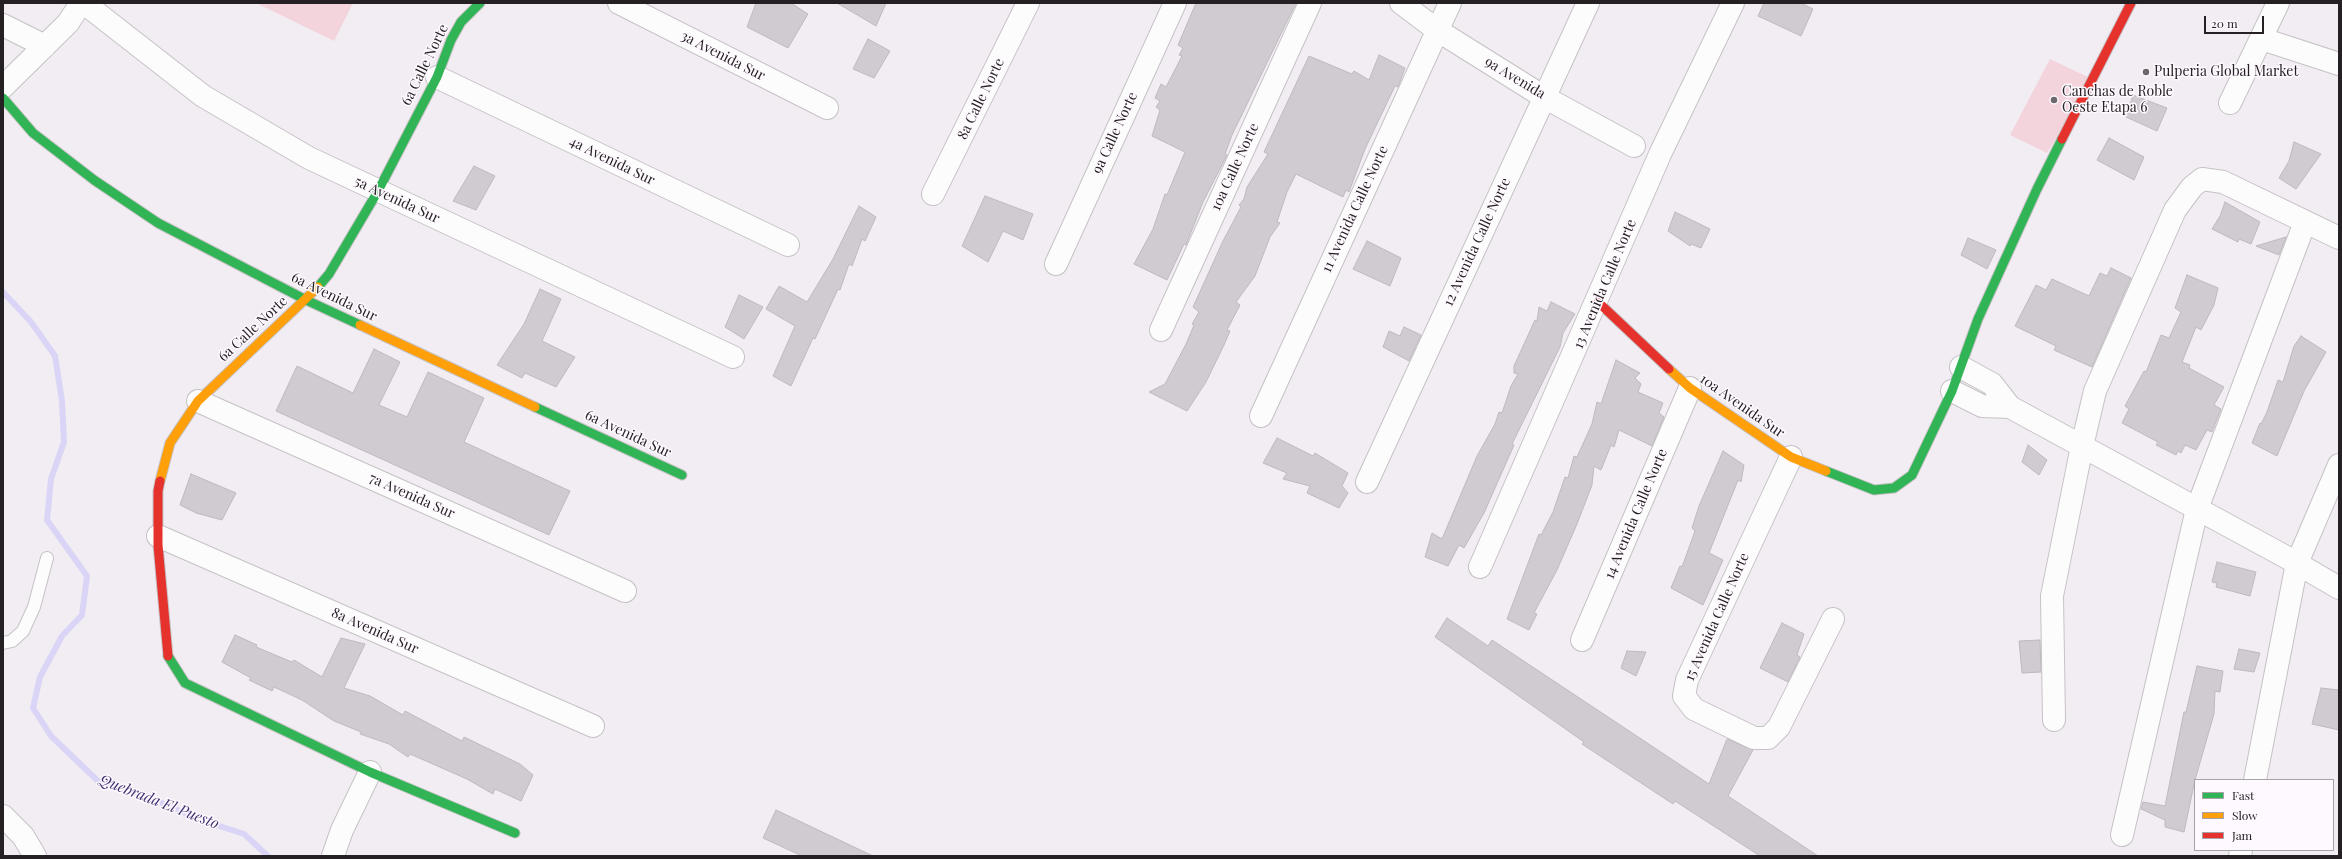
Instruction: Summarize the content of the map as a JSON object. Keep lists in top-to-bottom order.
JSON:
{
  "streets": {
    "street": [
      "3a Avenida Sur",
      "6a Calle Norte",
      "9a Avenida",
      "8a Calle Norte",
      "9a Calle Norte",
      "4a Avenida Sur",
      "10a Calle Norte",
      "5a Avenida Sur",
      "11 Avenida Calle Norte",
      "12 Avenida Calle Norte",
      "13 Avenida Calle Norte",
      "6a Avenida Sur",
      "10a Avenida Sur",
      "7a Avenida Sur",
      "14 Avenida Calle Norte",
      "15 Avenida Calle Norte",
      "8a Avenida Sur"
    ]
  },
  "crossings": [
    ["6a Calle Norte", "4a Avenida Sur"],
    ["6a Calle Norte", "5a Avenida Sur"],
    ["6a Calle Norte", "6a Avenida Sur"],
    ["6a Calle Norte", "7a Avenida Sur"],
    ["6a Calle Norte", "8a Avenida Sur"],
    ["9a Avenida", "11 Avenida Calle Norte"],
    ["9a Avenida", "12 Avenida Calle Norte"],
    ["13 Avenida Calle Norte", "10a Avenida Sur"],
    ["10a Avenida Sur", "14 Avenida Calle Norte"],
    ["10a Avenida Sur", "15 Avenida Calle Norte"]
  ],
  "water": ["Quebrada El Puesto"],
  "places": ["Pulperia Global Market", "Canchas de Roble Oeste Etapa 6"],
  "legend": ["Fast", "Slow", "Jam"],
  "scale_bar": "20 m"
}
